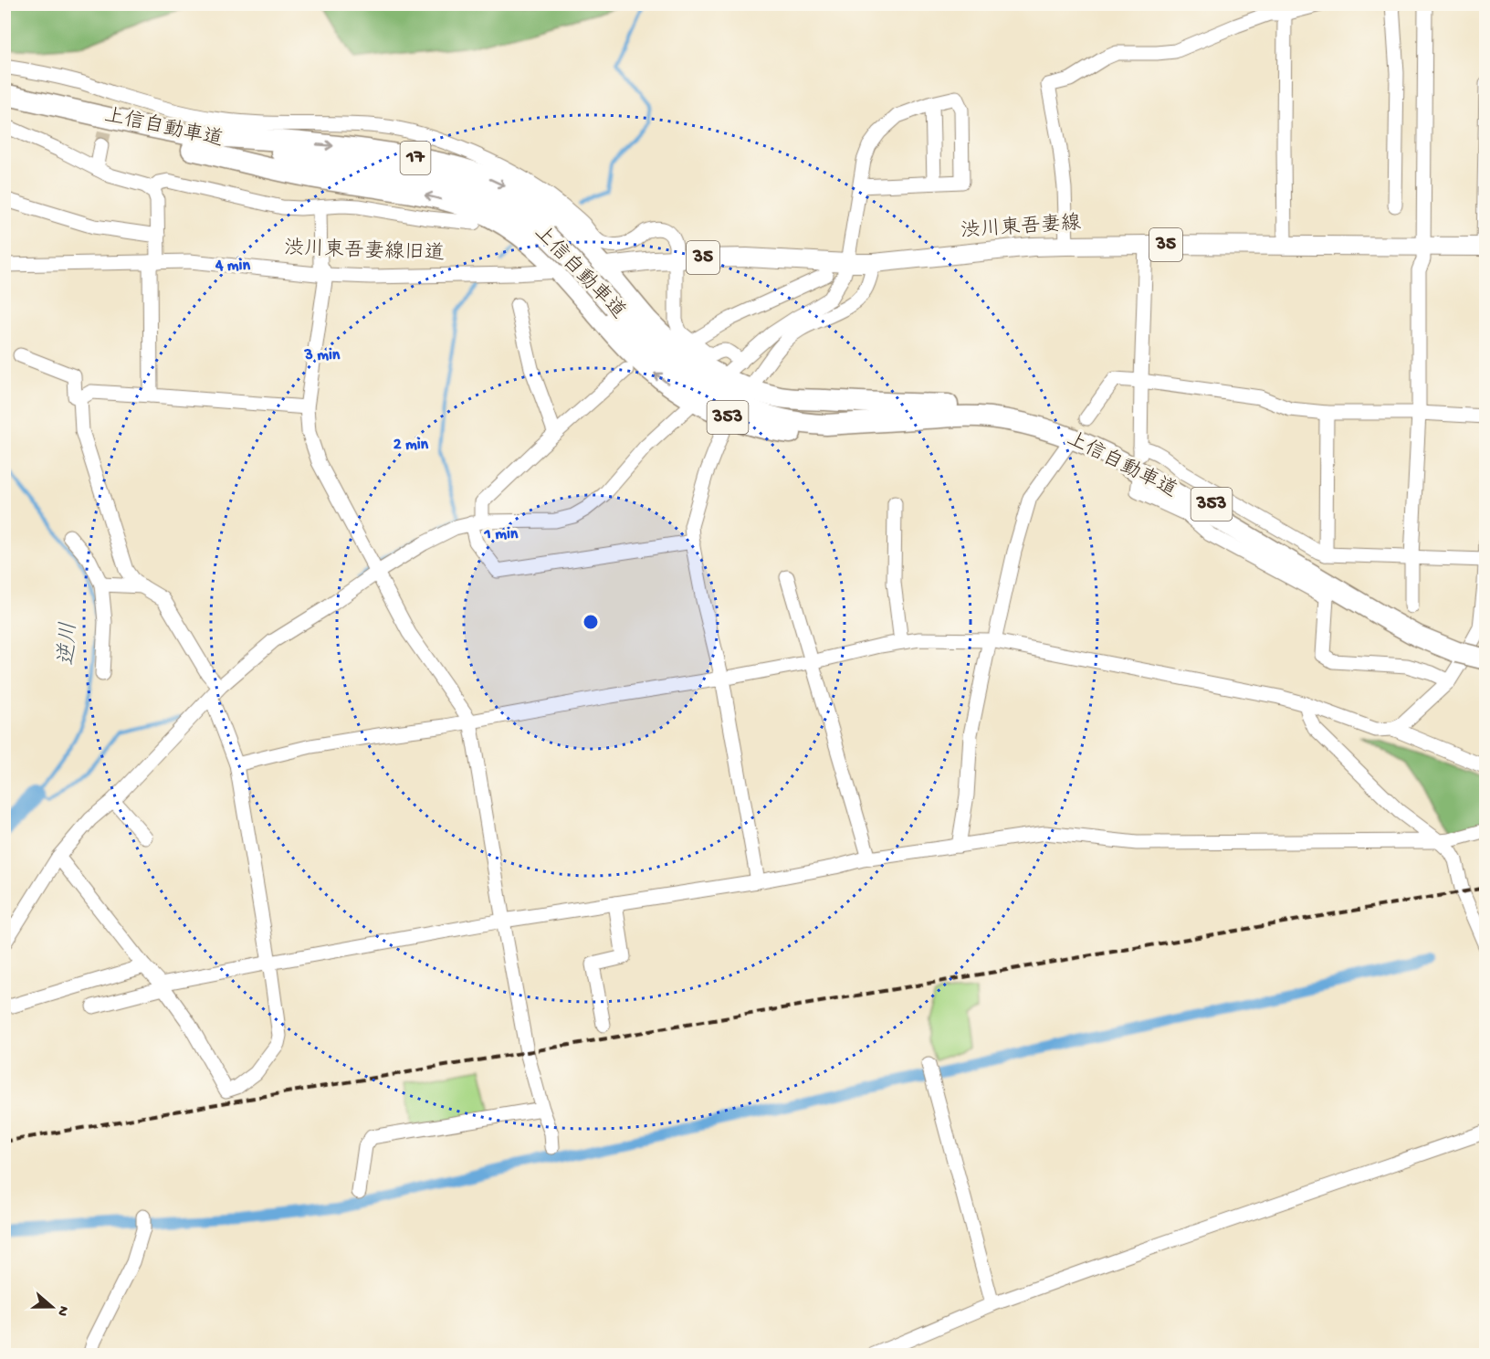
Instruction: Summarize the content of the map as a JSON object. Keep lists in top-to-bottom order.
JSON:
{
  "streets": {
    "highway": ["上信自動車道", "17", "353"],
    "main road": ["渋川東吾妻線", "35"],
    "street": ["渋川東吾妻線旧道"]
  },
  "crossings": [
    ["上信自動車道", "17"],
    ["上信自動車道", "353"],
    ["17", "渋川東吾妻線"],
    ["17", "渋川東吾妻線旧道"],
    ["17", "353"],
    ["渋川東吾妻線", "渋川東吾妻線旧道"],
    ["渋川東吾妻線", "353"],
    ["渋川東吾妻線旧道", "353"]
  ],
  "water": ["逆川"],
  "north": "right",
  "rings": [
    "4 min",
    "3 min",
    "2 min",
    "1 min"
  ]
}
